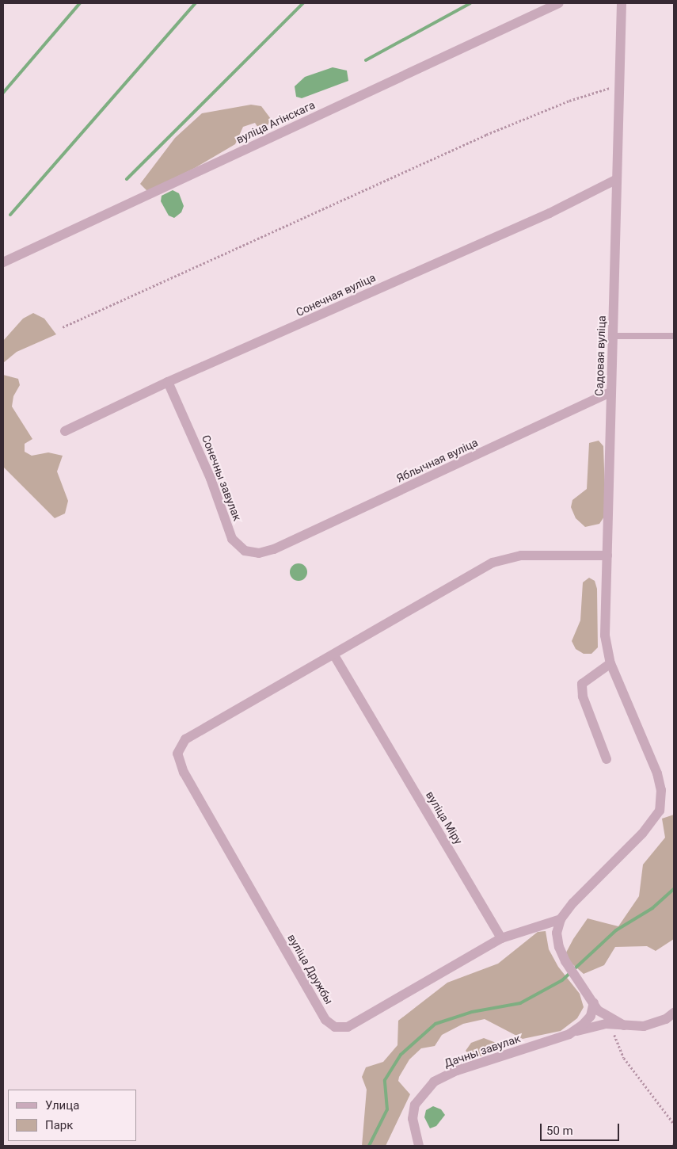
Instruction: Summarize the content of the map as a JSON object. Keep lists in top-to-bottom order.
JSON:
{
  "streets": {
    "street": [
      "вуліца Агінскага",
      "Сонечная вуліца",
      "Садовая вуліца",
      "Яблычная вуліца",
      "Сонечны завулак",
      "вуліца Міру",
      "вуліца Дружбы",
      "Дачны завулак"
    ]
  },
  "crossings": [
    ["Сонечная вуліца", "Садовая вуліца"],
    ["Сонечная вуліца", "Сонечны завулак"],
    ["Садовая вуліца", "Яблычная вуліца"],
    ["Яблычная вуліца", "Сонечны завулак"],
    ["вуліца Міру", "вуліца Дружбы"]
  ],
  "legend": ["Улица", "Парк"],
  "scale_bar": "50 m"
}
